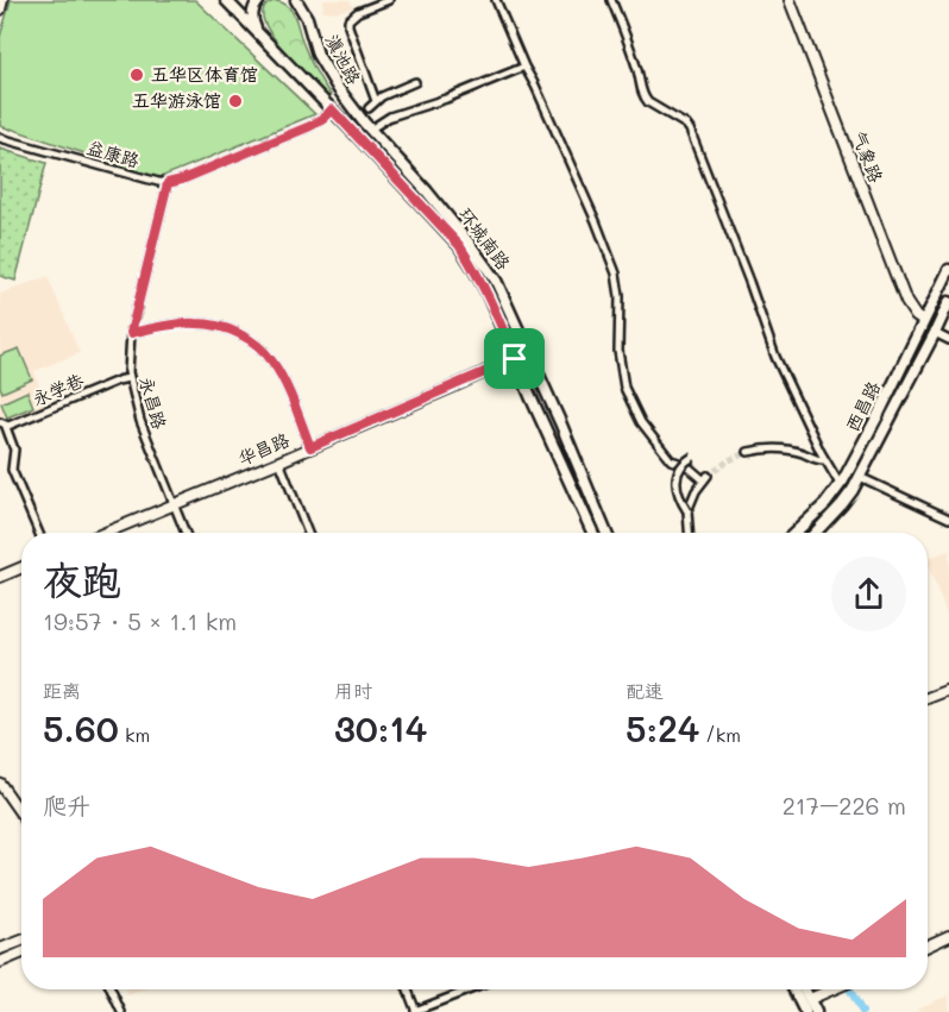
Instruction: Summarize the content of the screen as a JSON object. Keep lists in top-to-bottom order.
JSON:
{
  "streets": {
    "main road": ["滇池路", "环城南路", "西昌路"],
    "street": [
      "益康路",
      "气象路",
      "永学巷",
      "永昌路",
      "华昌路"
    ]
  },
  "crossings": [
    ["滇池路", "环城南路"],
    ["益康路", "永昌路"],
    ["气象路", "西昌路"],
    ["环城南路", "华昌路"],
    ["永学巷", "永昌路"],
    ["永昌路", "华昌路"]
  ],
  "places": ["五华区体育馆", "五华游泳馆"],
  "page": {
    "heading": ["夜跑", "19:57 · 5 × 1.1 km"],
    "stats": [
      ["距离", "5.60 km"],
      ["用时", "30:14"],
      ["配速", "5:24 /km"]
    ],
    "chart": ["爬升", "217–226 m"]
  }
}
